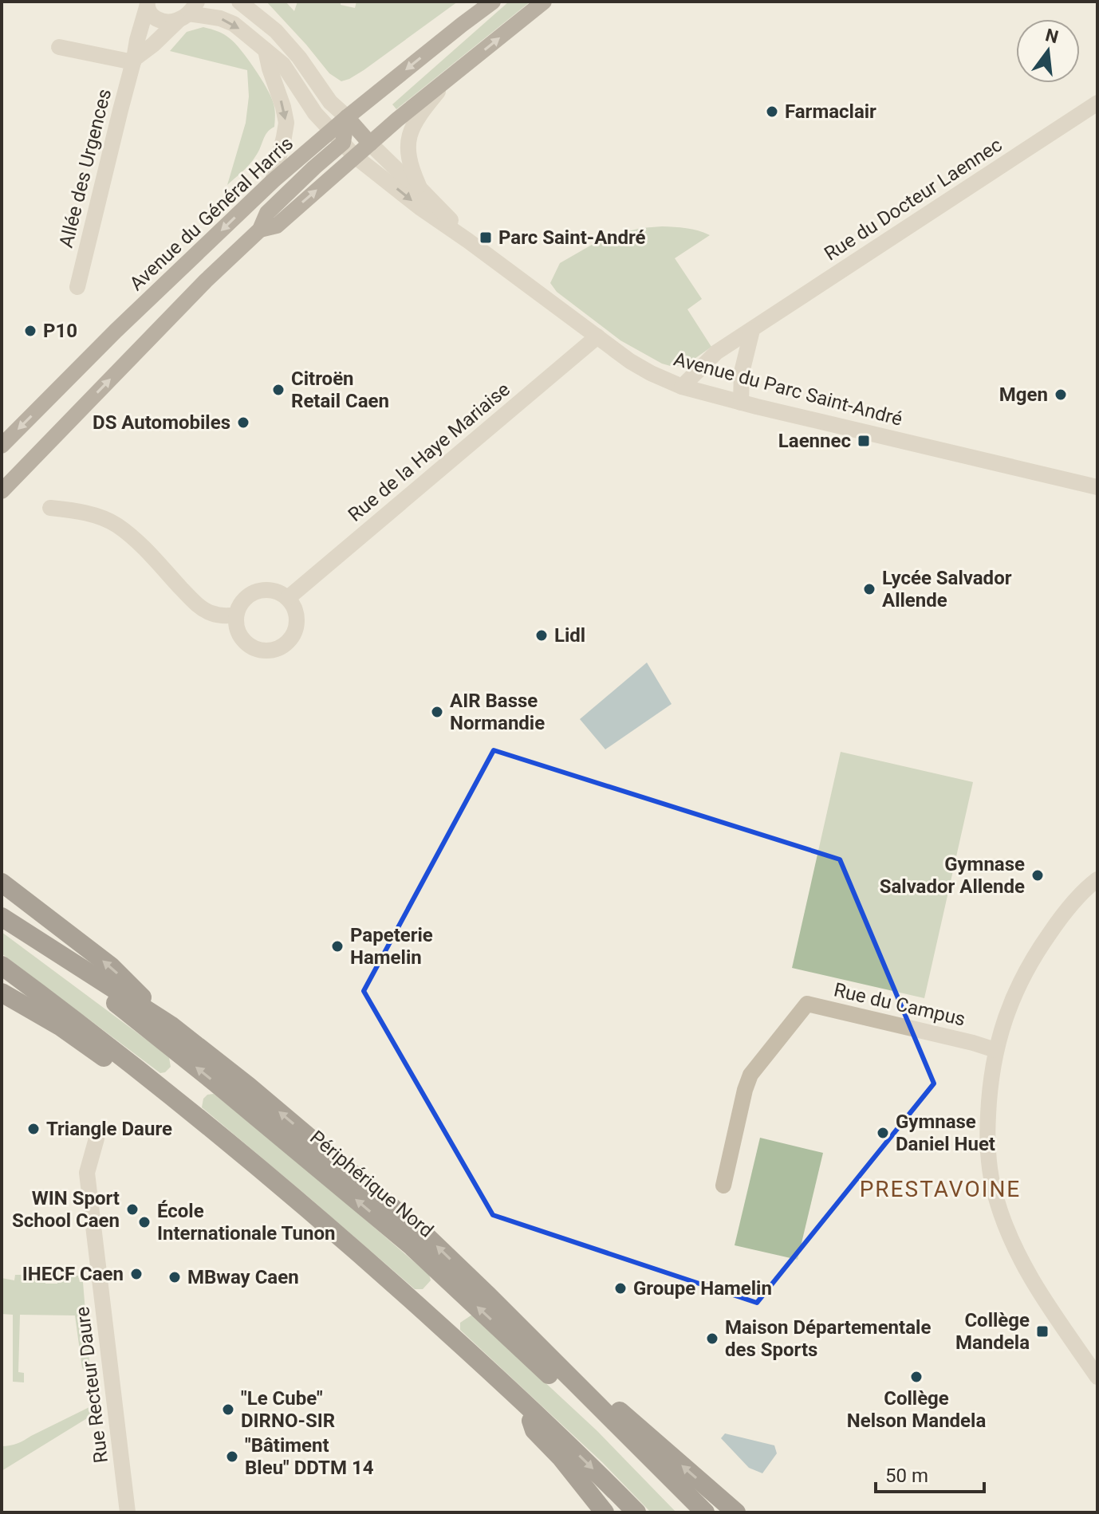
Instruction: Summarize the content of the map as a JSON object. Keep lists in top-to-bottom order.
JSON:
{
  "streets": {
    "highway": ["Périphérique Nord"],
    "main road": ["Avenue du Général Harris"],
    "street": [
      "Allée des Urgences",
      "Rue du Docteur Laennec",
      "Avenue du Parc Saint-André",
      "Rue de la Haye Mariaise",
      "Rue du Campus",
      "Rue Recteur Daure"
    ]
  },
  "crossings": [
    ["Rue du Docteur Laennec", "Avenue du Parc Saint-André"],
    ["Avenue du Parc Saint-André", "Rue de la Haye Mariaise"]
  ],
  "districts": ["PRESTAVOINE"],
  "places": {
    "other": [
      "Farmaclair",
      "P10",
      "Citroën Retail Caen",
      "Mgen",
      "DS Automobiles",
      "Lycée Salvador Allende",
      "Lidl",
      "AIR Basse Normandie",
      "Gymnase Salvador Allende",
      "Papeterie Hamelin",
      "Triangle Daure",
      "Gymnase Daniel Huet",
      "WIN Sport School Caen",
      "École Internationale Tunon",
      "IHECF Caen",
      "MBway Caen",
      "Groupe Hamelin",
      "Maison Départementale des Sports",
      "Collège Nelson Mandela",
      "\"Le Cube\" DIRNO-SIR",
      "\"Bâtiment Bleu\" DDTM 14"
    ],
    "transit": ["Parc Saint-André", "Laennec", "Collège Mandela"]
  },
  "scale_bar": "50 m",
  "north": "top"
}
